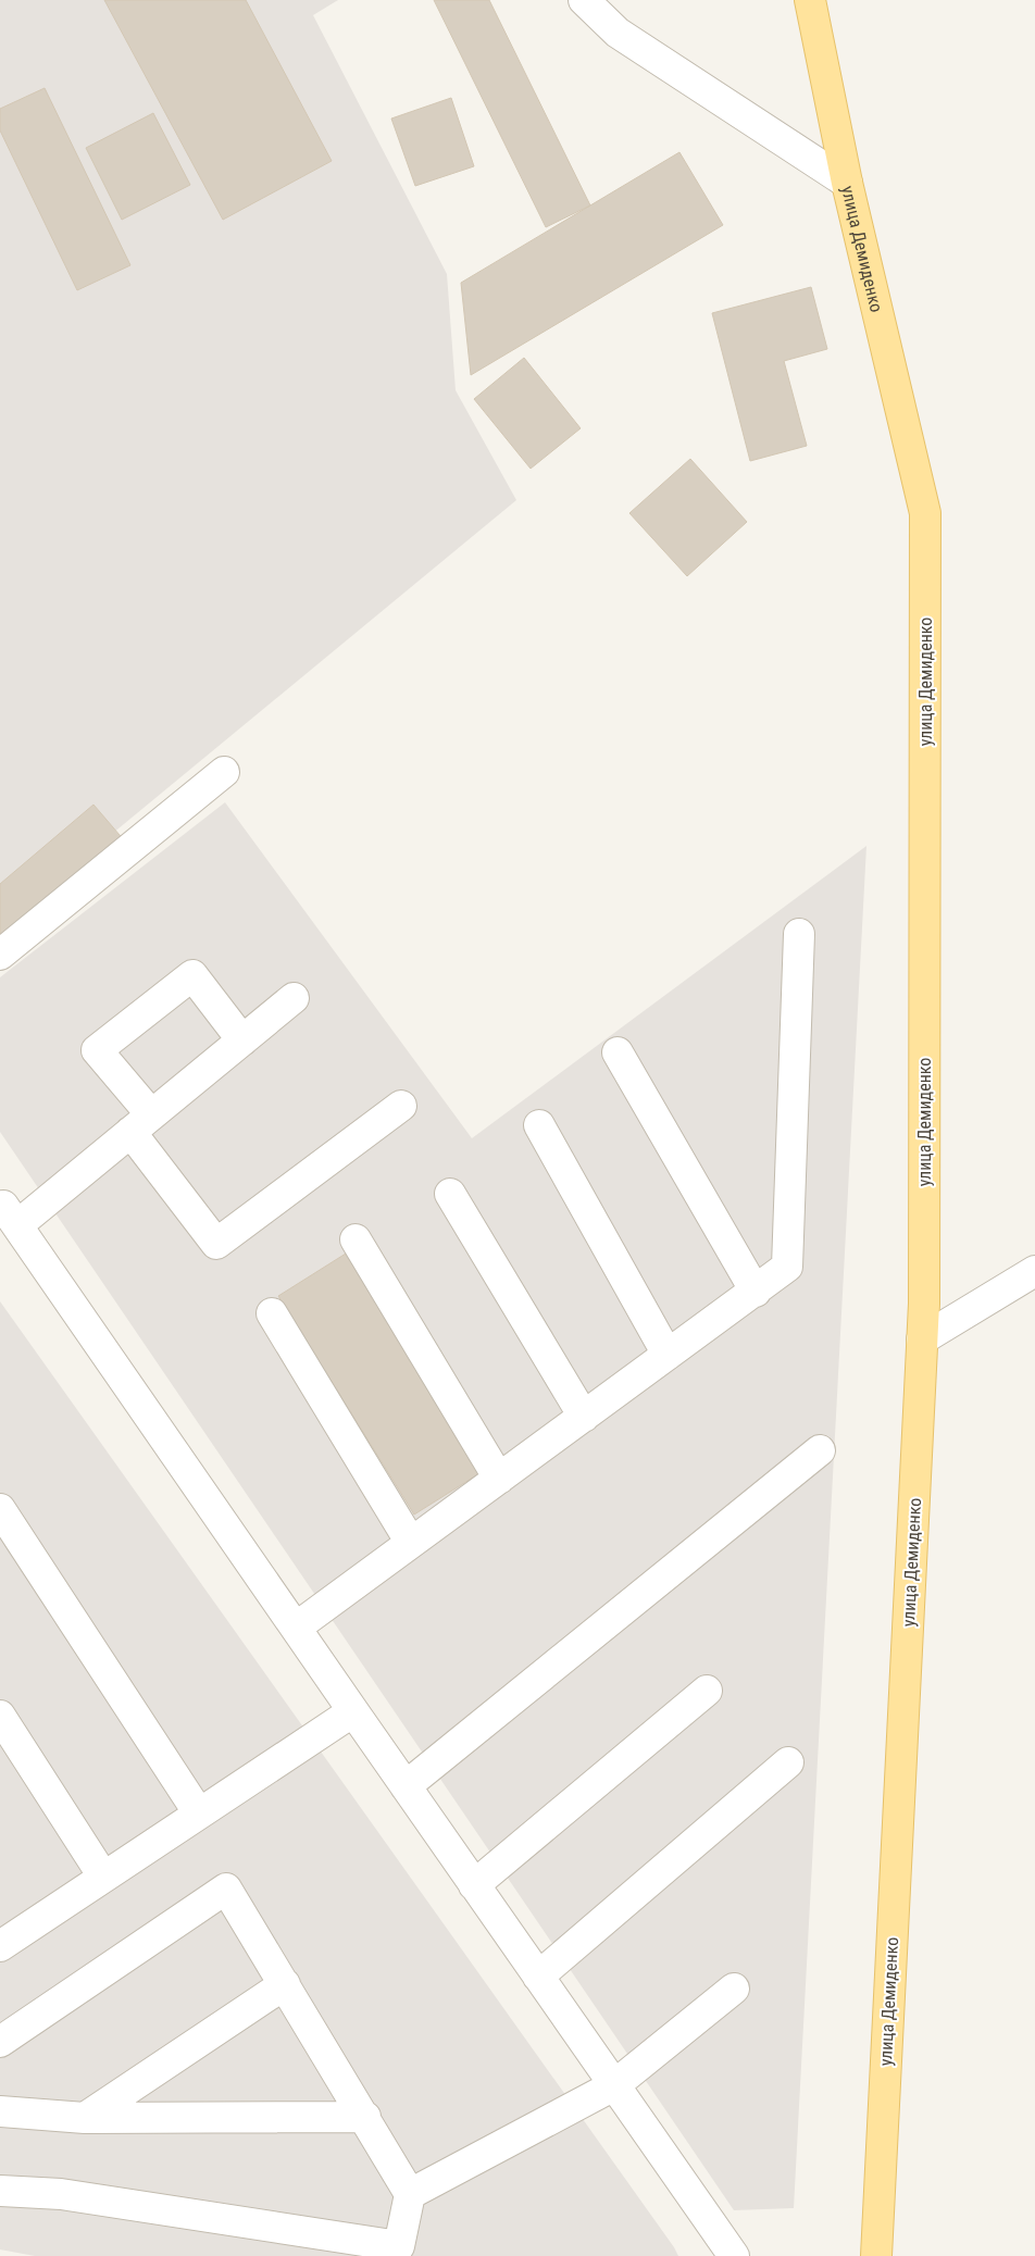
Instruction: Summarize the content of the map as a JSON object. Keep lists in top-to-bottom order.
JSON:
{
  "streets": {
    "main road": ["улица Демиденко"]
  }
}
